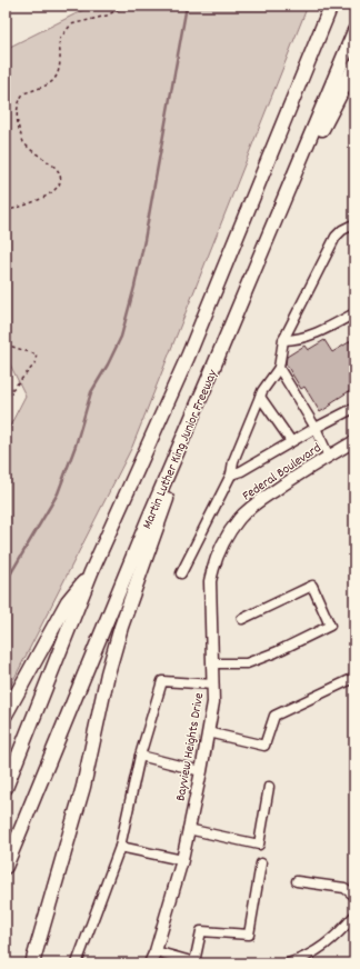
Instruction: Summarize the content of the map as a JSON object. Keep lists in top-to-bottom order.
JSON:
{
  "streets": {
    "highway": ["Martin Luther King Junior Freeway"],
    "main road": ["Federal Boulevard", "Bayview Heights Drive"]
  },
  "crossings": [
    ["Federal Boulevard", "Bayview Heights Drive"]
  ]
}
